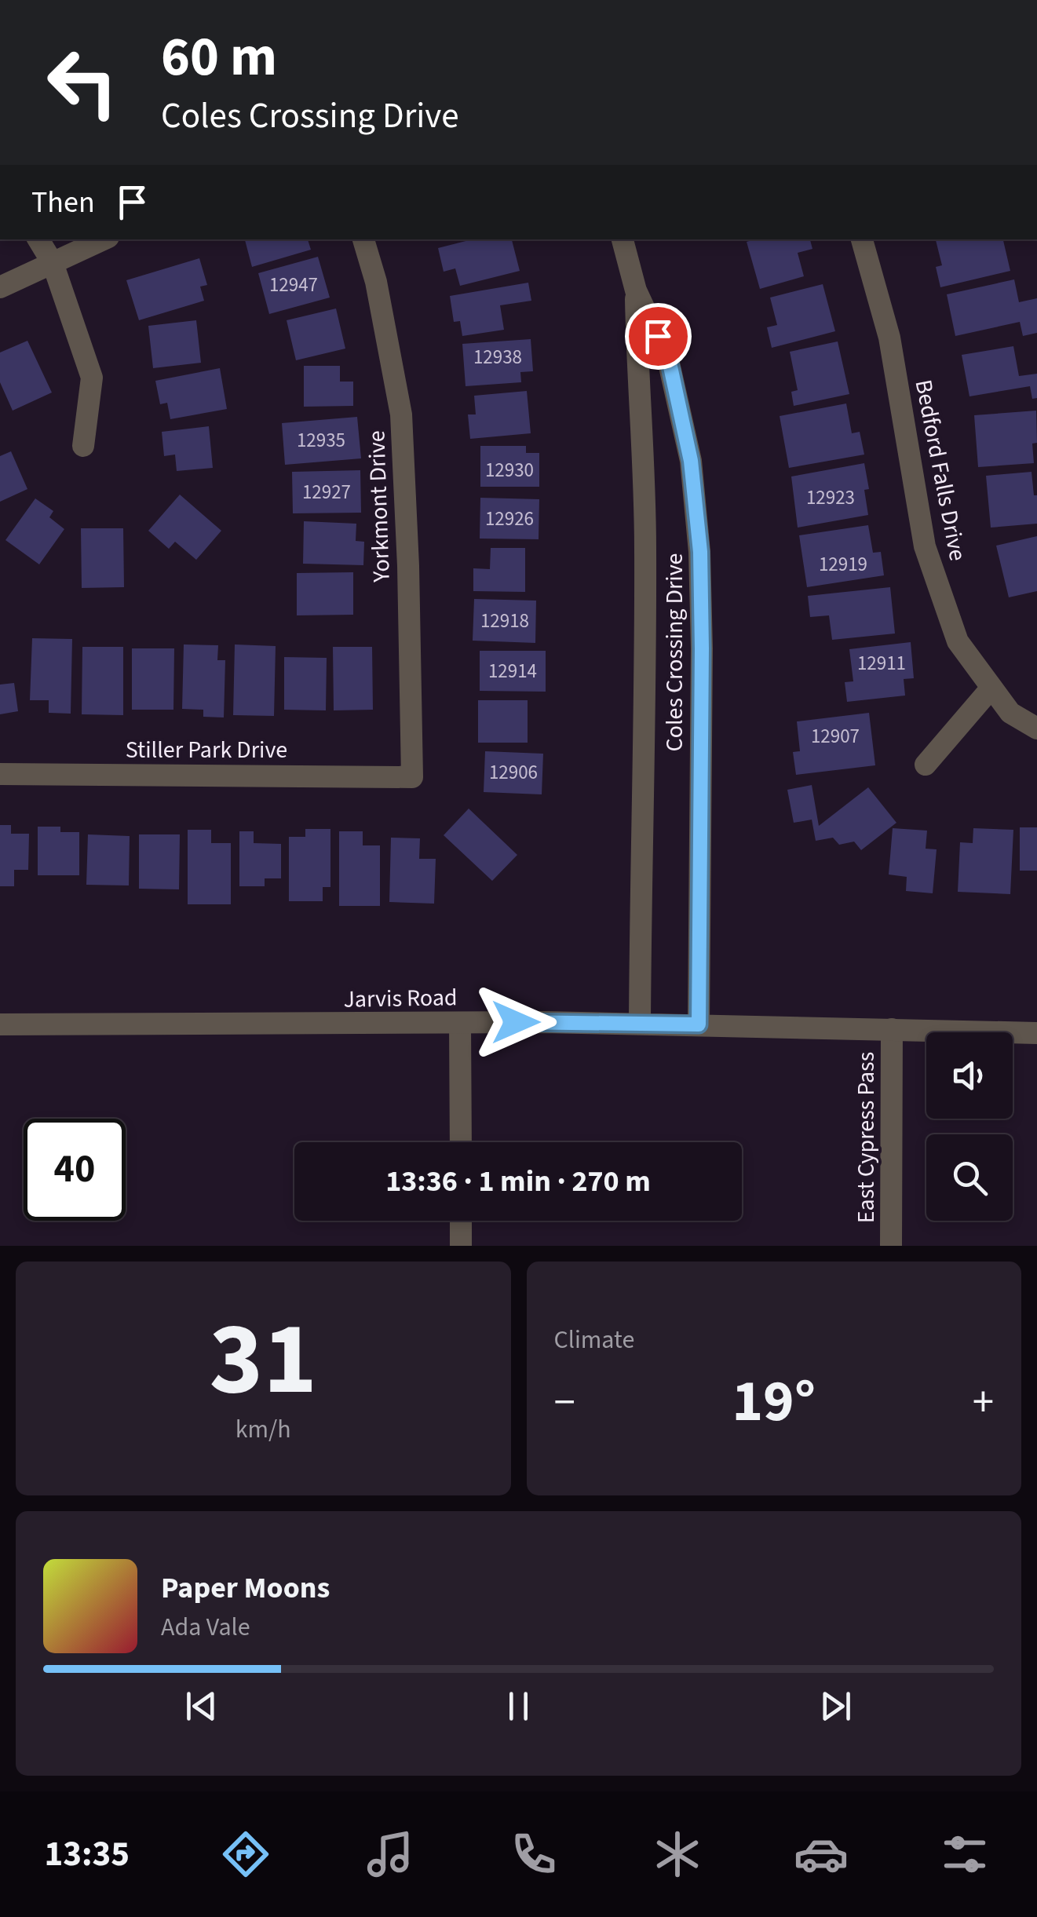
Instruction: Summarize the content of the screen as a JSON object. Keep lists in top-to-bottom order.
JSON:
{
  "streets": {
    "street": [
      "Bedford Falls Drive",
      "Yorkmont Drive",
      "Coles Crossing Drive",
      "Stiller Park Drive",
      "Jarvis Road",
      "East Cypress Pass"
    ]
  },
  "crossings": [
    ["Yorkmont Drive", "Stiller Park Drive"],
    ["Coles Crossing Drive", "Jarvis Road"],
    ["Jarvis Road", "East Cypress Pass"]
  ],
  "house_numbers": [
    "12947",
    "12938",
    "12935",
    "12930",
    "12927",
    "12923",
    "12926",
    "12919",
    "12918",
    "12911",
    "12914",
    "12907",
    "12906"
  ],
  "page": {
    "turn": ["60 m", "Coles Crossing Drive"],
    "then": "Then",
    "limit": "40",
    "trip": "13:36 · 1 min · 270 m",
    "tile": [
      ["31", "km/h"],
      "Climate"
    ],
    "heat": ["−", "19°", "+"],
    "song": ["Paper Moons", "Ada Vale"],
    "tabs": "13:35"
  }
}
